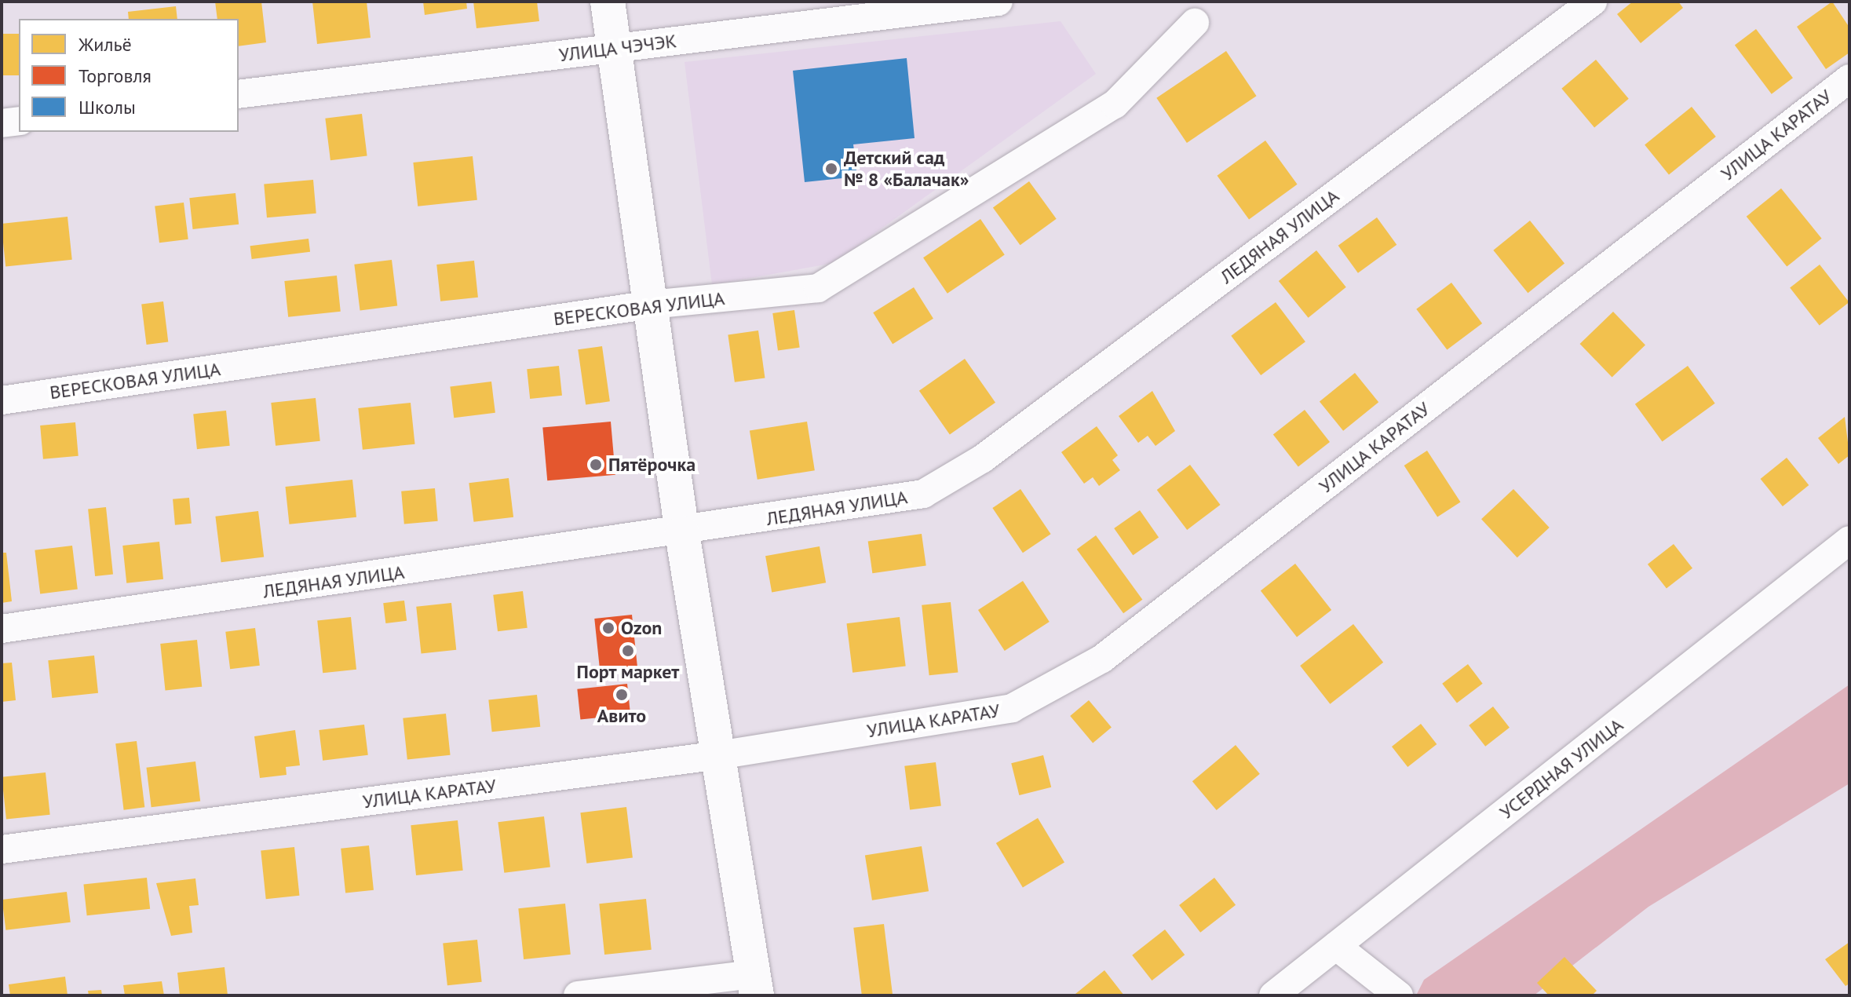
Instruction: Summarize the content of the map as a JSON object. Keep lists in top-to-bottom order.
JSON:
{
  "streets": {
    "street": [
      "УЛИЦА ЧЭЧЭК",
      "УЛИЦА КАРАТАУ",
      "ЛЕДЯНАЯ УЛИЦА",
      "ВЕРЕСКОВАЯ УЛИЦА",
      "УСЕРДНАЯ УЛИЦА"
    ]
  },
  "places": [
    "Детский сад № 8 «Балачак»",
    "Пятёрочка",
    "Ozon",
    "Порт маркет",
    "Авито"
  ],
  "legend": ["Жильё", "Торговля", "Школы"]
}
